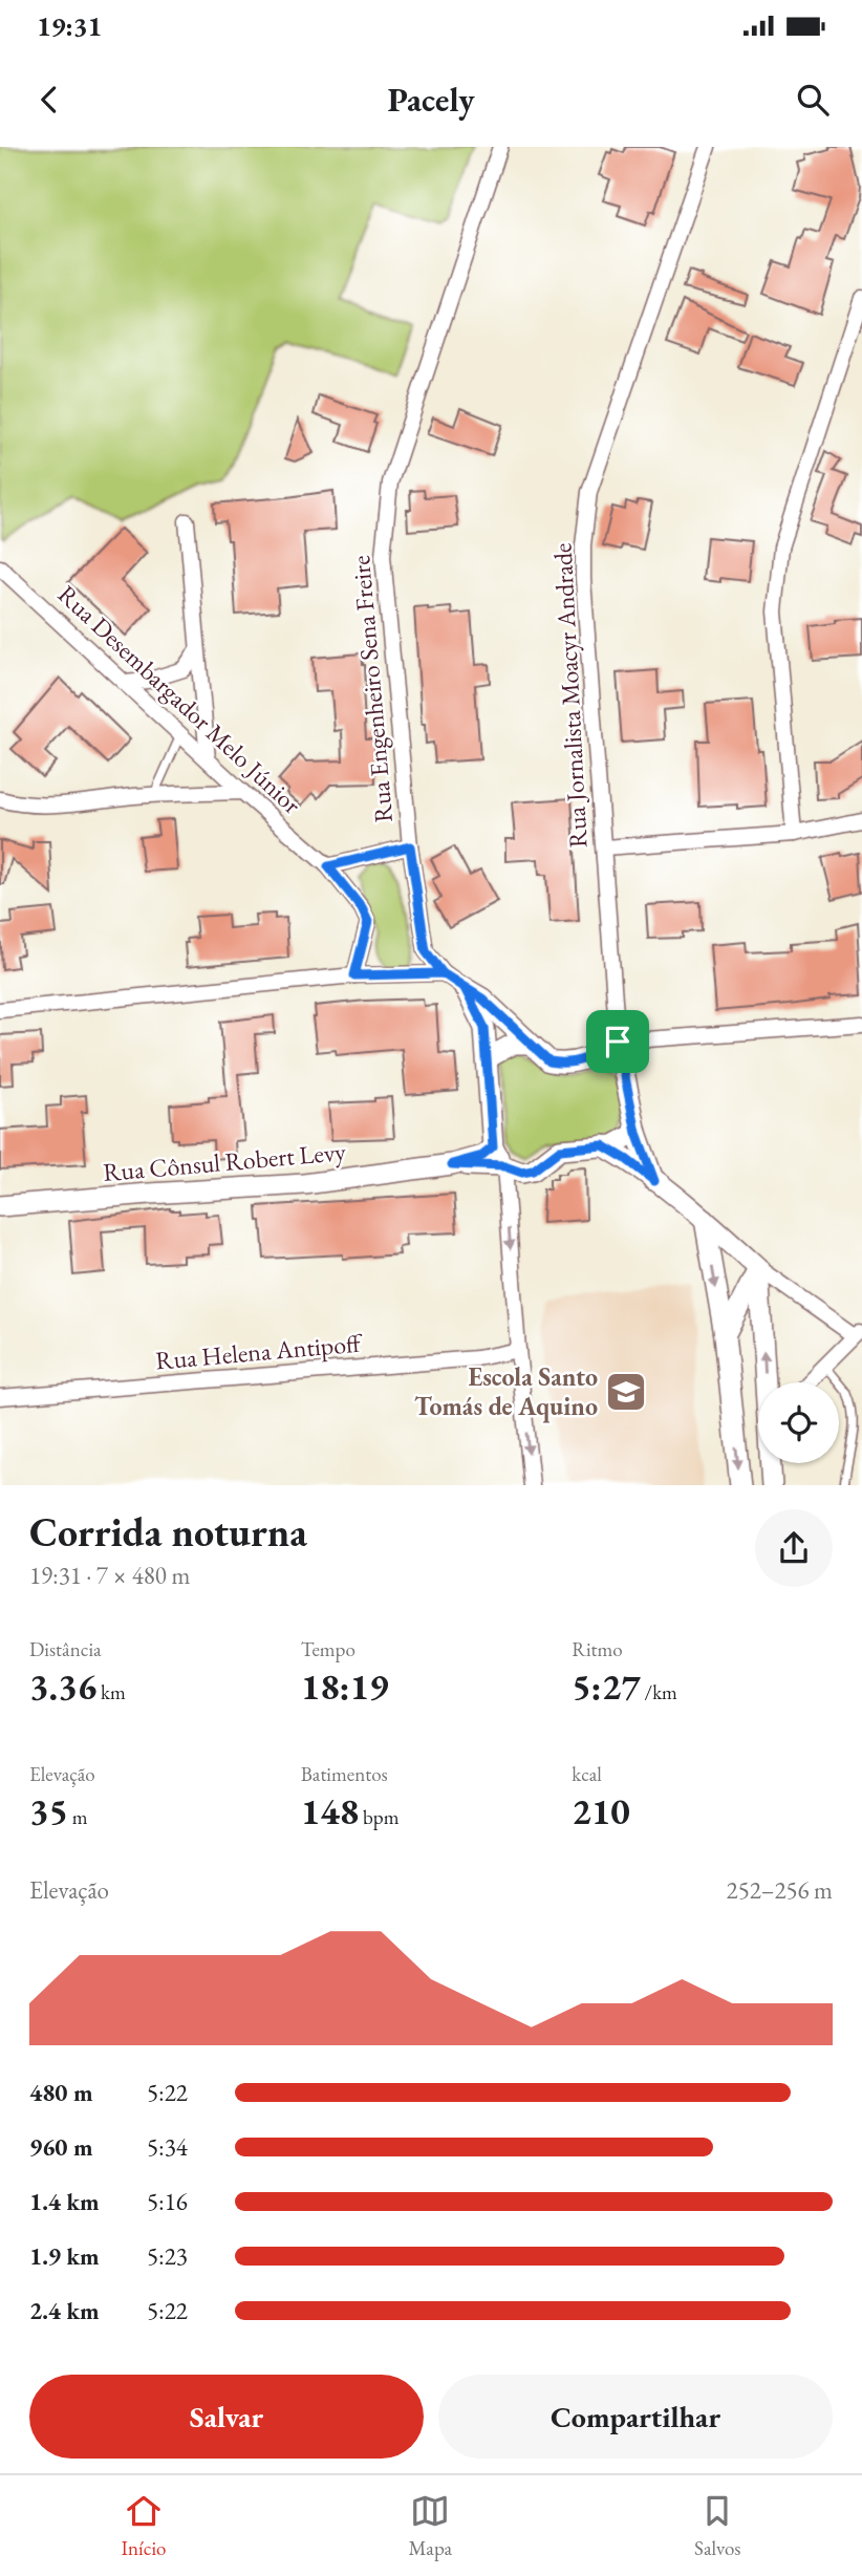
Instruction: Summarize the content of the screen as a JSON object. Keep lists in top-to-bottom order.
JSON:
{
  "streets": {
    "street": [
      "Rua Engenheiro Sena Freire",
      "Rua Jornalista Moacyr Andrade",
      "Rua Desembargador Melo Júnior",
      "Rua Cônsul Robert Levy",
      "Rua Helena Antipoff"
    ]
  },
  "places": {
    "school or university": ["Escola Santo Tomás de Aquino"]
  },
  "page": {
    "status": "19:31",
    "header": "Pacely",
    "heading": ["Corrida noturna", "19:31 · 7 × 480 m"],
    "stats": [
      ["Distância", "3.36 km"],
      ["Tempo", "18:19"],
      ["Ritmo", "5:27 /km"],
      ["Elevação", "35 m"],
      ["Batimentos", "148 bpm"],
      ["kcal", "210"]
    ],
    "chart": ["Elevação", "252–256 m"],
    "list": [
      {
        "name": "480 m",
        "note": "5:22"
      },
      {
        "name": "960 m",
        "note": "5:34"
      },
      {
        "name": "1.4 km",
        "note": "5:16"
      },
      {
        "name": "1.9 km",
        "note": "5:23"
      },
      {
        "name": "2.4 km",
        "note": "5:22"
      }
    ],
    "buttons": ["Salvar", "Compartilhar"],
    "tabs": ["Início", "Mapa", "Salvos"]
  }
}
